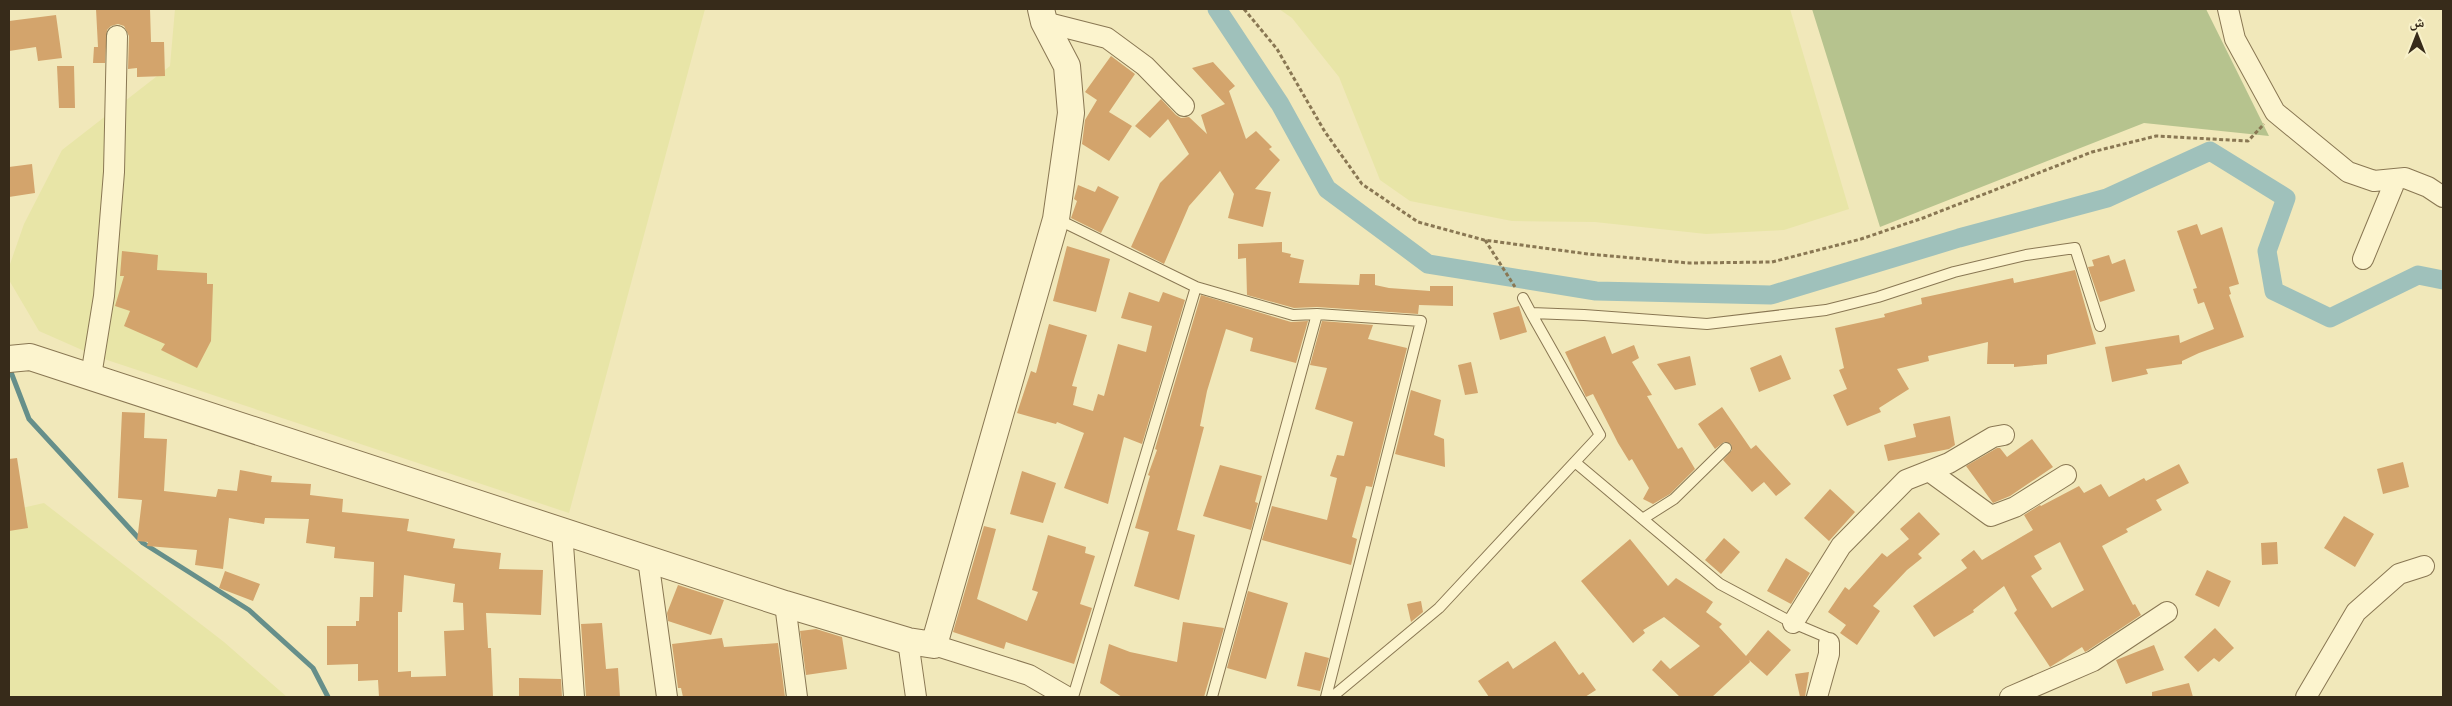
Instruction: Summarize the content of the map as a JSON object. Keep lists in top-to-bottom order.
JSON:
{
  "north": "top"
}
